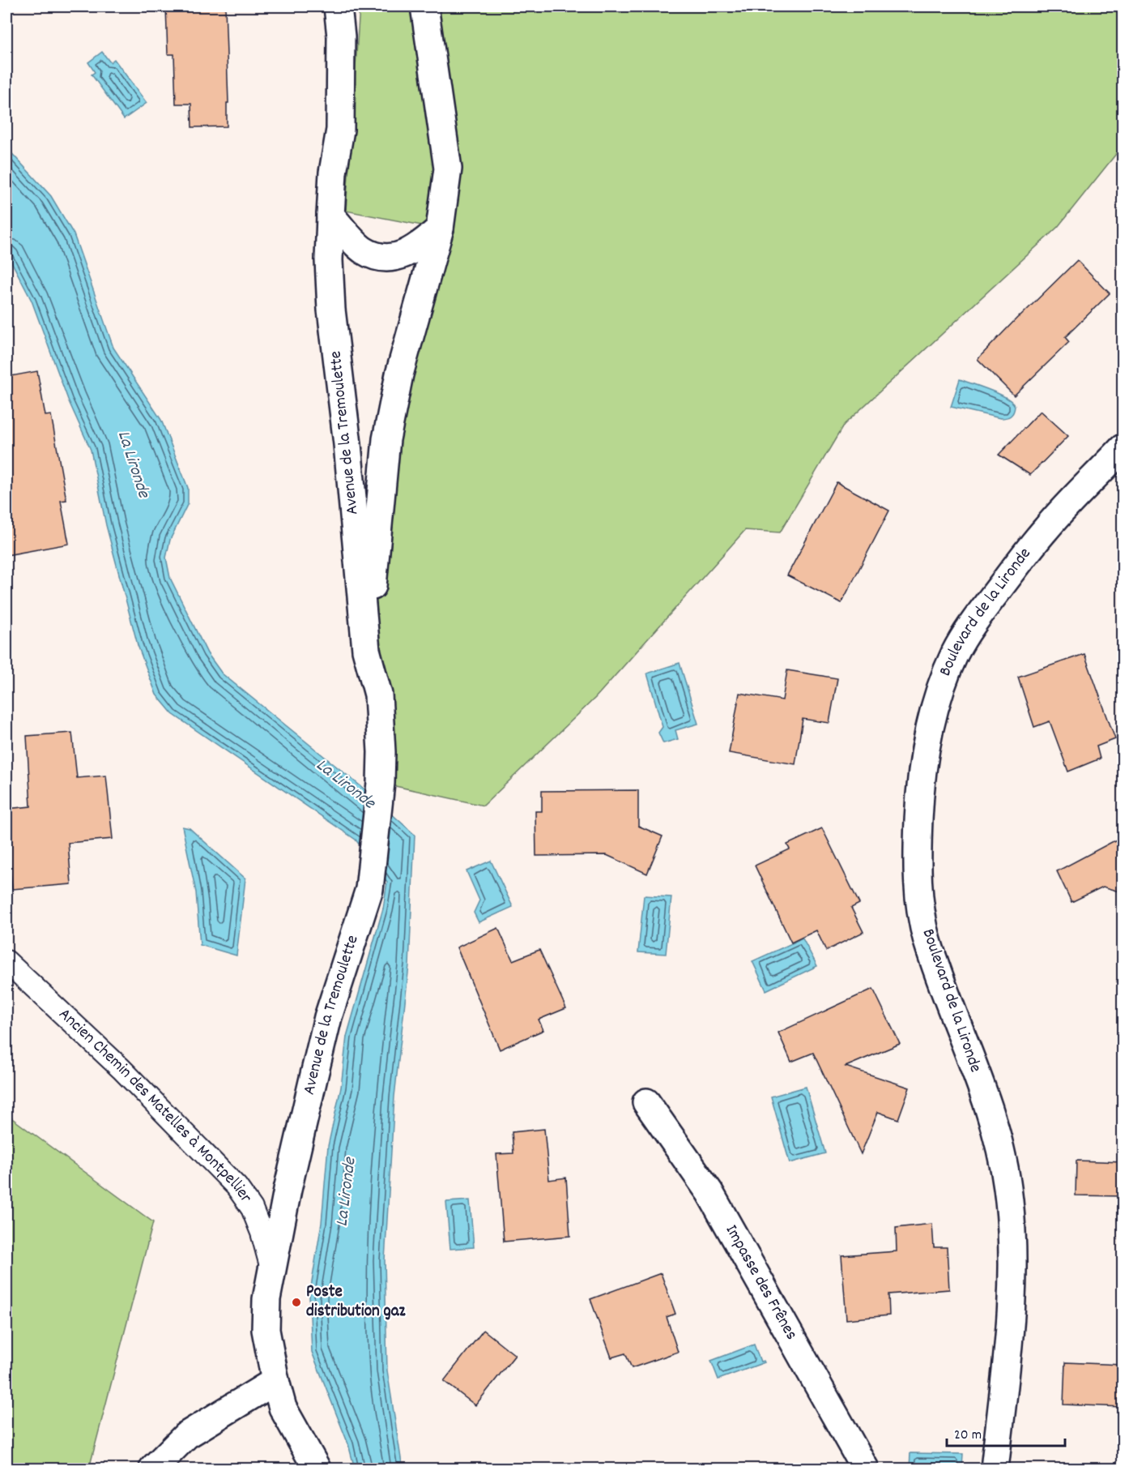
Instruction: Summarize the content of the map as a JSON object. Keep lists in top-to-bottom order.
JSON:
{
  "streets": {
    "street": ["Avenue de la Tremoulette", "Boulevard de la Lironde", "Impasse des Frênes"],
    "lane": ["Ancien Chemin des Matelles à Montpellier"]
  },
  "crossings": [
    ["Avenue de la Tremoulette", "Ancien Chemin des Matelles à Montpellier"]
  ],
  "water": ["La Lironde"],
  "places": ["Poste distribution gaz"],
  "scale_bar": "20 m"
}
